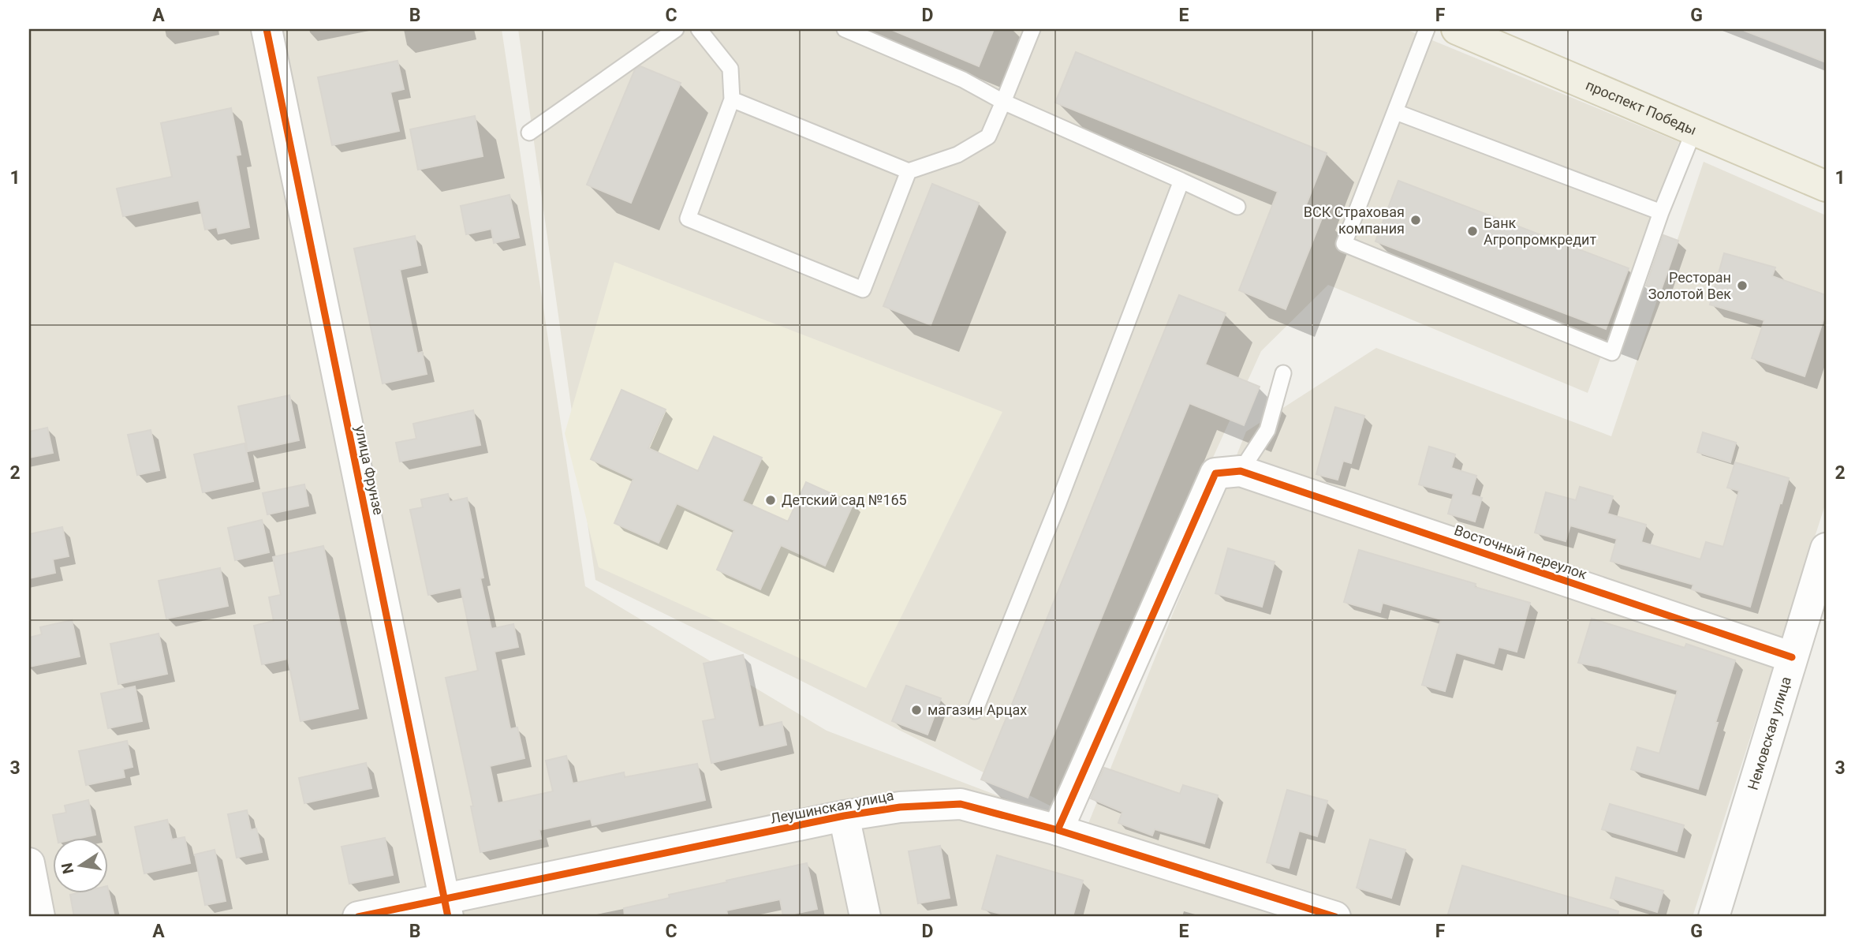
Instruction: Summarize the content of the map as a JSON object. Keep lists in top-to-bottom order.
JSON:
{
  "streets": {
    "main road": ["проспект Победы"],
    "street": [
      "улица Фрунзе",
      "Восточный переулок",
      "Немовская улица",
      "Леушинская улица"
    ]
  },
  "crossings": [
    ["улица Фрунзе", "Леушинская улица"],
    ["Восточный переулок", "Немовская улица"]
  ],
  "places": [
    "ВСК Страховая компания",
    "Банк Агропромкредит",
    "Ресторан Золотой Век",
    "Детский сад №165",
    "магазин Арцах"
  ],
  "north": "left",
  "grid": {
    "columns": [
      "A",
      "B",
      "C",
      "D",
      "E",
      "F",
      "G"
    ],
    "rows": ["1", "2", "3"]
  }
}
